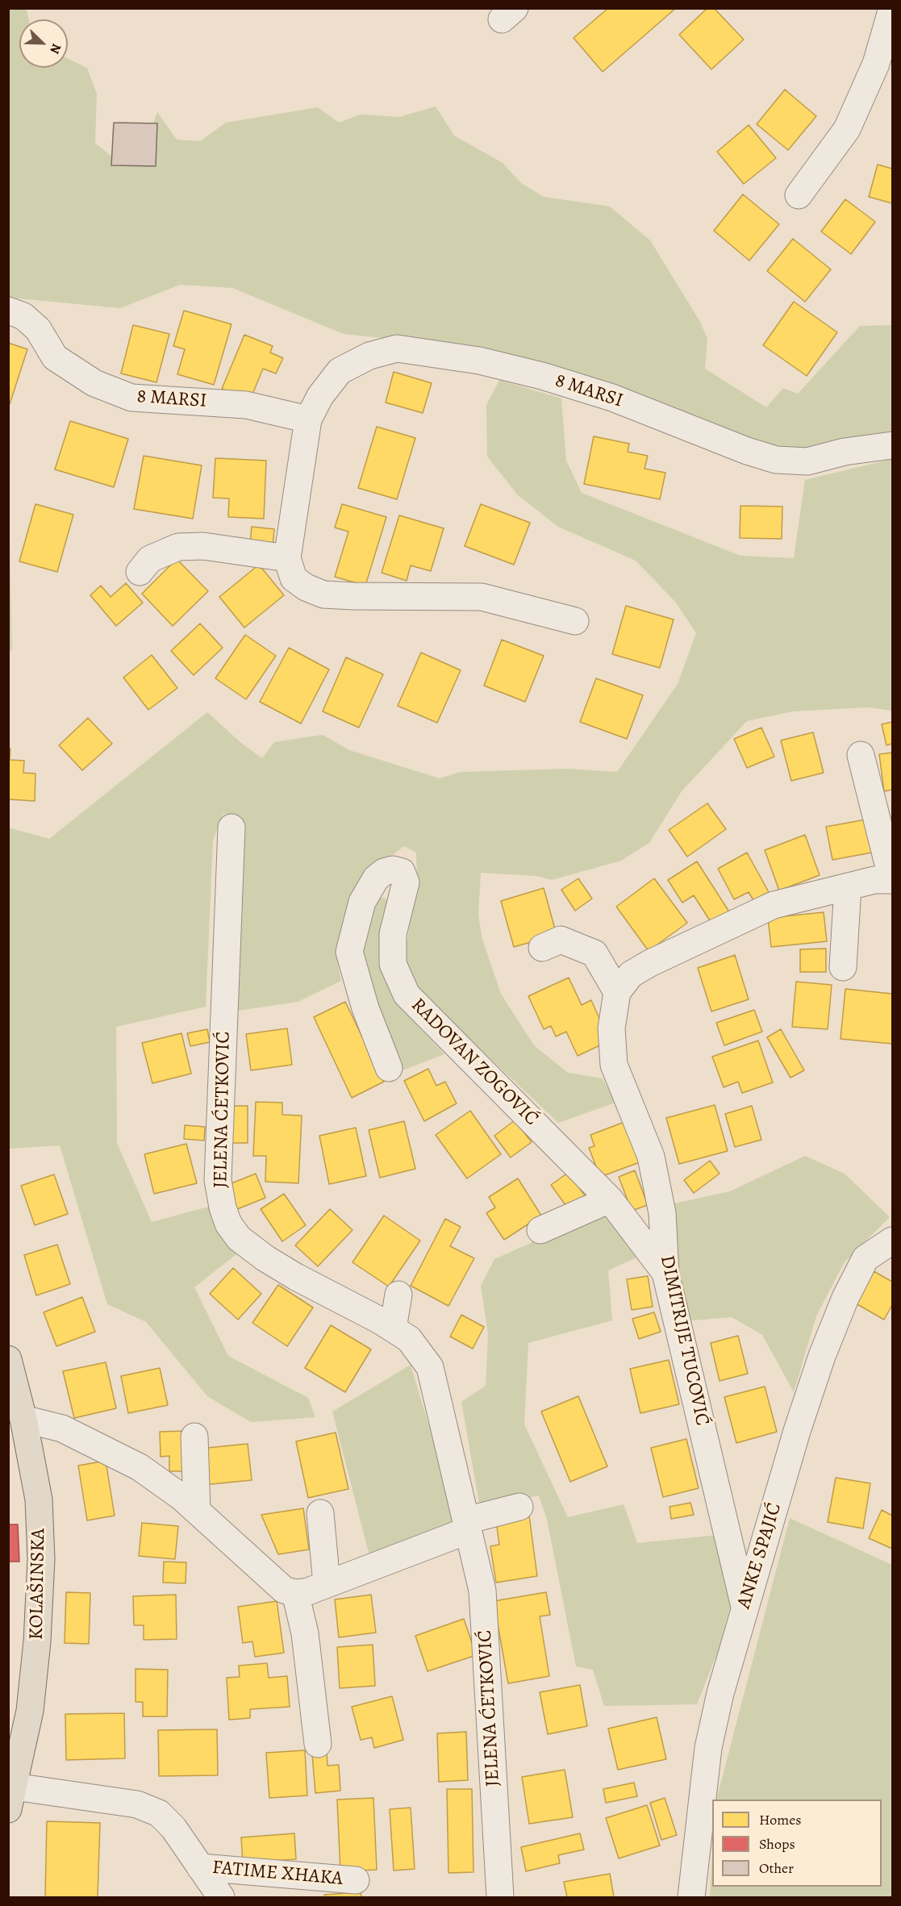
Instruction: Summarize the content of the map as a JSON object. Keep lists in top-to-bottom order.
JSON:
{
  "streets": {
    "main road": ["KOLAŠINSKA"],
    "street": [
      "8 MARSI",
      "RADOVAN ZOGOVIĆ",
      "JELENA ĆETKOVIĆ",
      "DIMITRIJE TUCOVIĆ",
      "ANKE SPAJIĆ",
      "FATIME XHAKA"
    ]
  },
  "crossings": [
    ["RADOVAN ZOGOVIĆ", "DIMITRIJE TUCOVIĆ"],
    ["DIMITRIJE TUCOVIĆ", "ANKE SPAJIĆ"],
    ["KOLAŠINSKA", "FATIME XHAKA"]
  ],
  "legend": ["Homes", "Shops", "Other"],
  "north": "bottom right"
}
